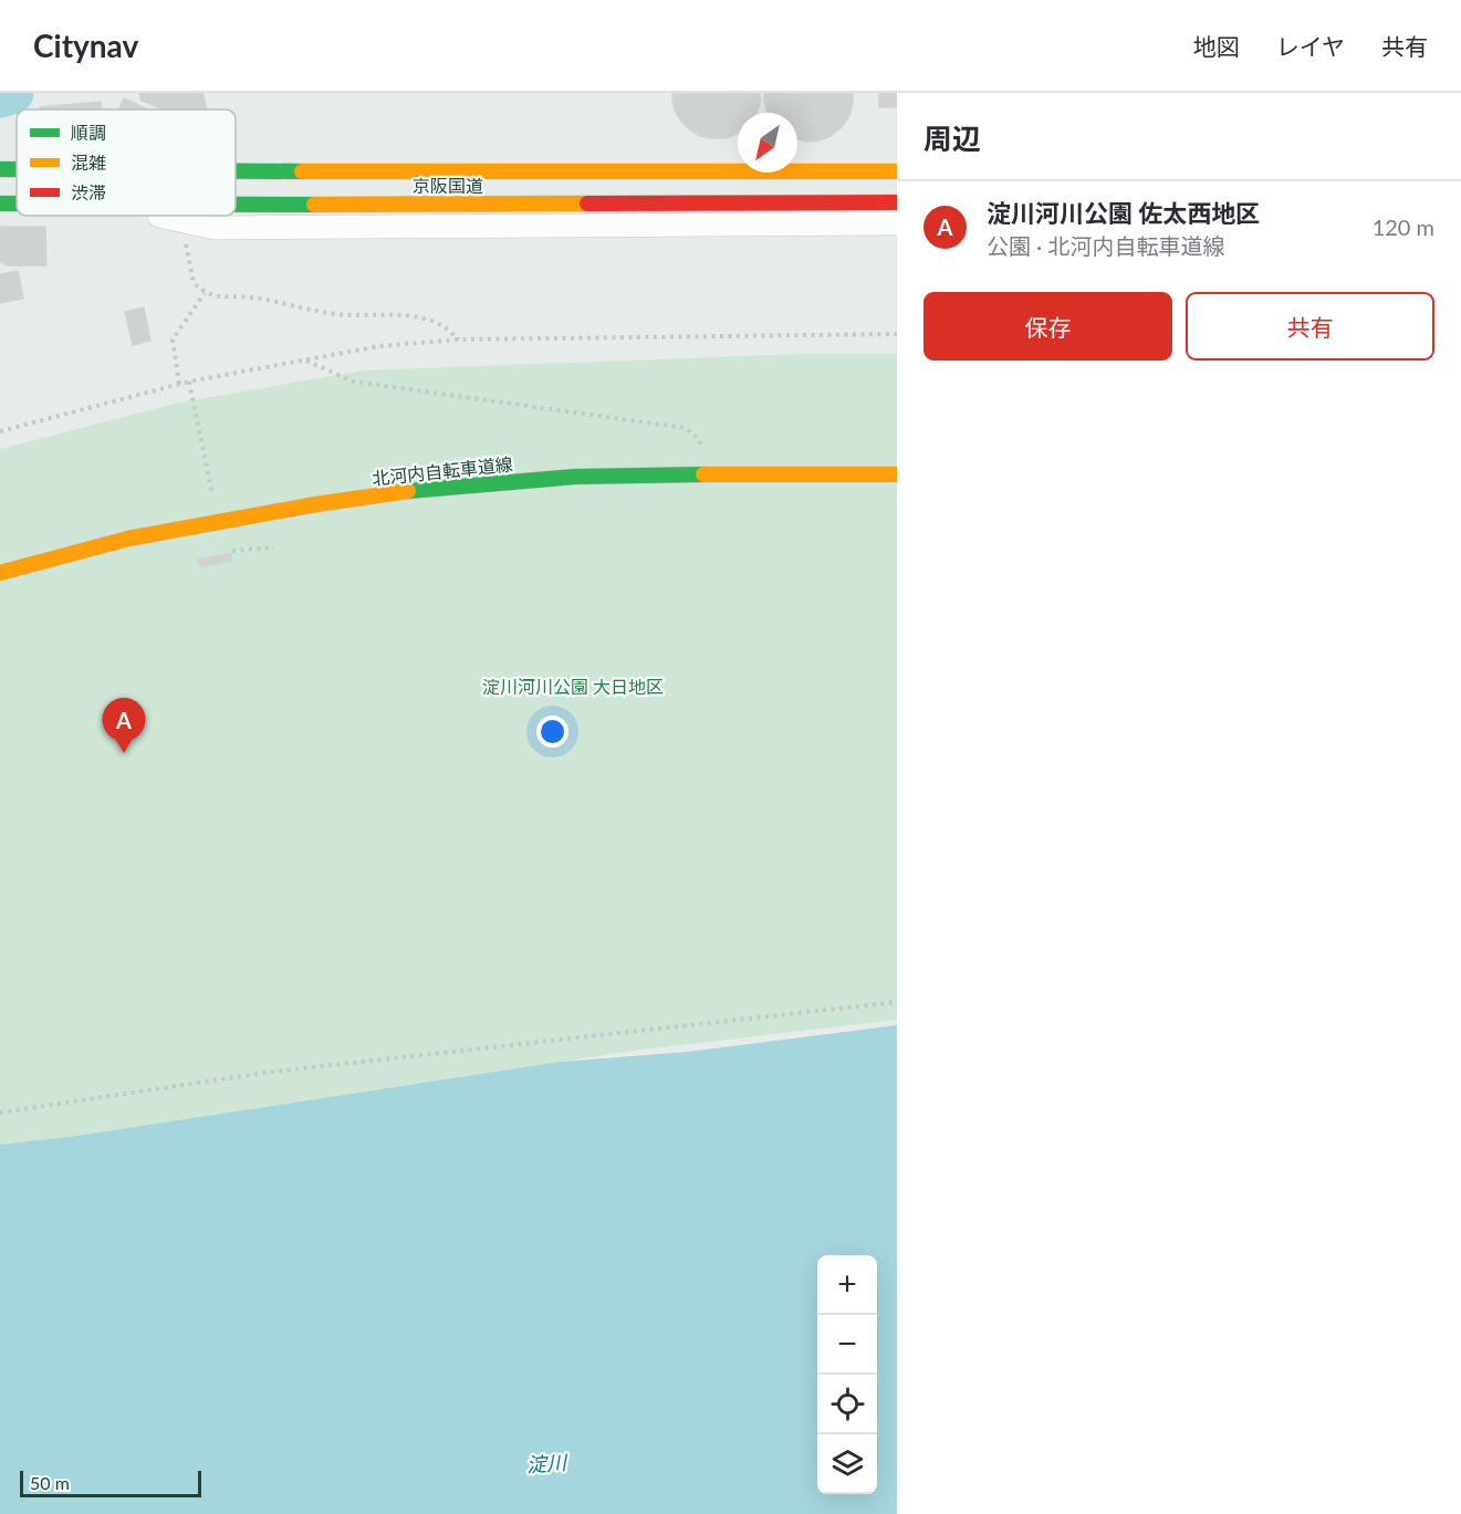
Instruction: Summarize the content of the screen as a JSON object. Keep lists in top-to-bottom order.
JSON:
{
  "streets": {
    "main road": ["京阪国道", "北河内自転車道線"]
  },
  "water": ["淀川"],
  "parks": ["淀川河川公園 大日地区"],
  "legend": ["順調", "混雑", "渋滞"],
  "scale_bar": "50 m",
  "north": "bottom left",
  "page": {
    "header": "Citynav",
    "nav": ["地図", "レイヤ", "共有"],
    "heading": "周辺",
    "list": [
      {
        "mark": "A",
        "name": "淀川河川公園 佐太西地区",
        "note": "公園 · 北河内自転車道線",
        "value": "120 m"
      }
    ],
    "buttons": ["保存", "共有"],
    "pins": "A",
    "map_buttons": ["+", "−"],
    "scale": "50 m"
  }
}
